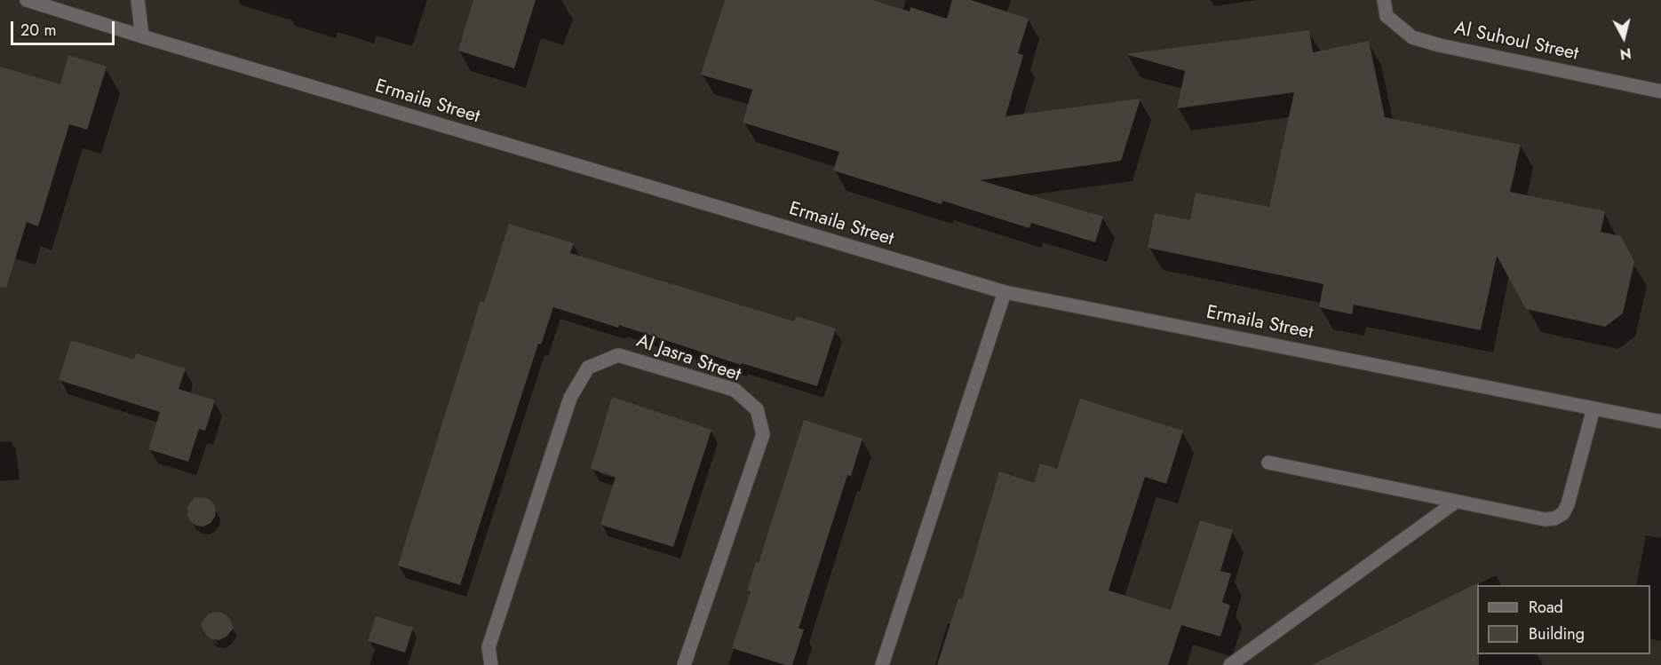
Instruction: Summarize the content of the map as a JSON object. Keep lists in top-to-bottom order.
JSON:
{
  "streets": {
    "street": ["Al Suhoul Street", "Ermaila Street", "Al Jasra Street"]
  },
  "legend": ["Road", "Building"],
  "scale_bar": "20 m",
  "north": "bottom"
}
